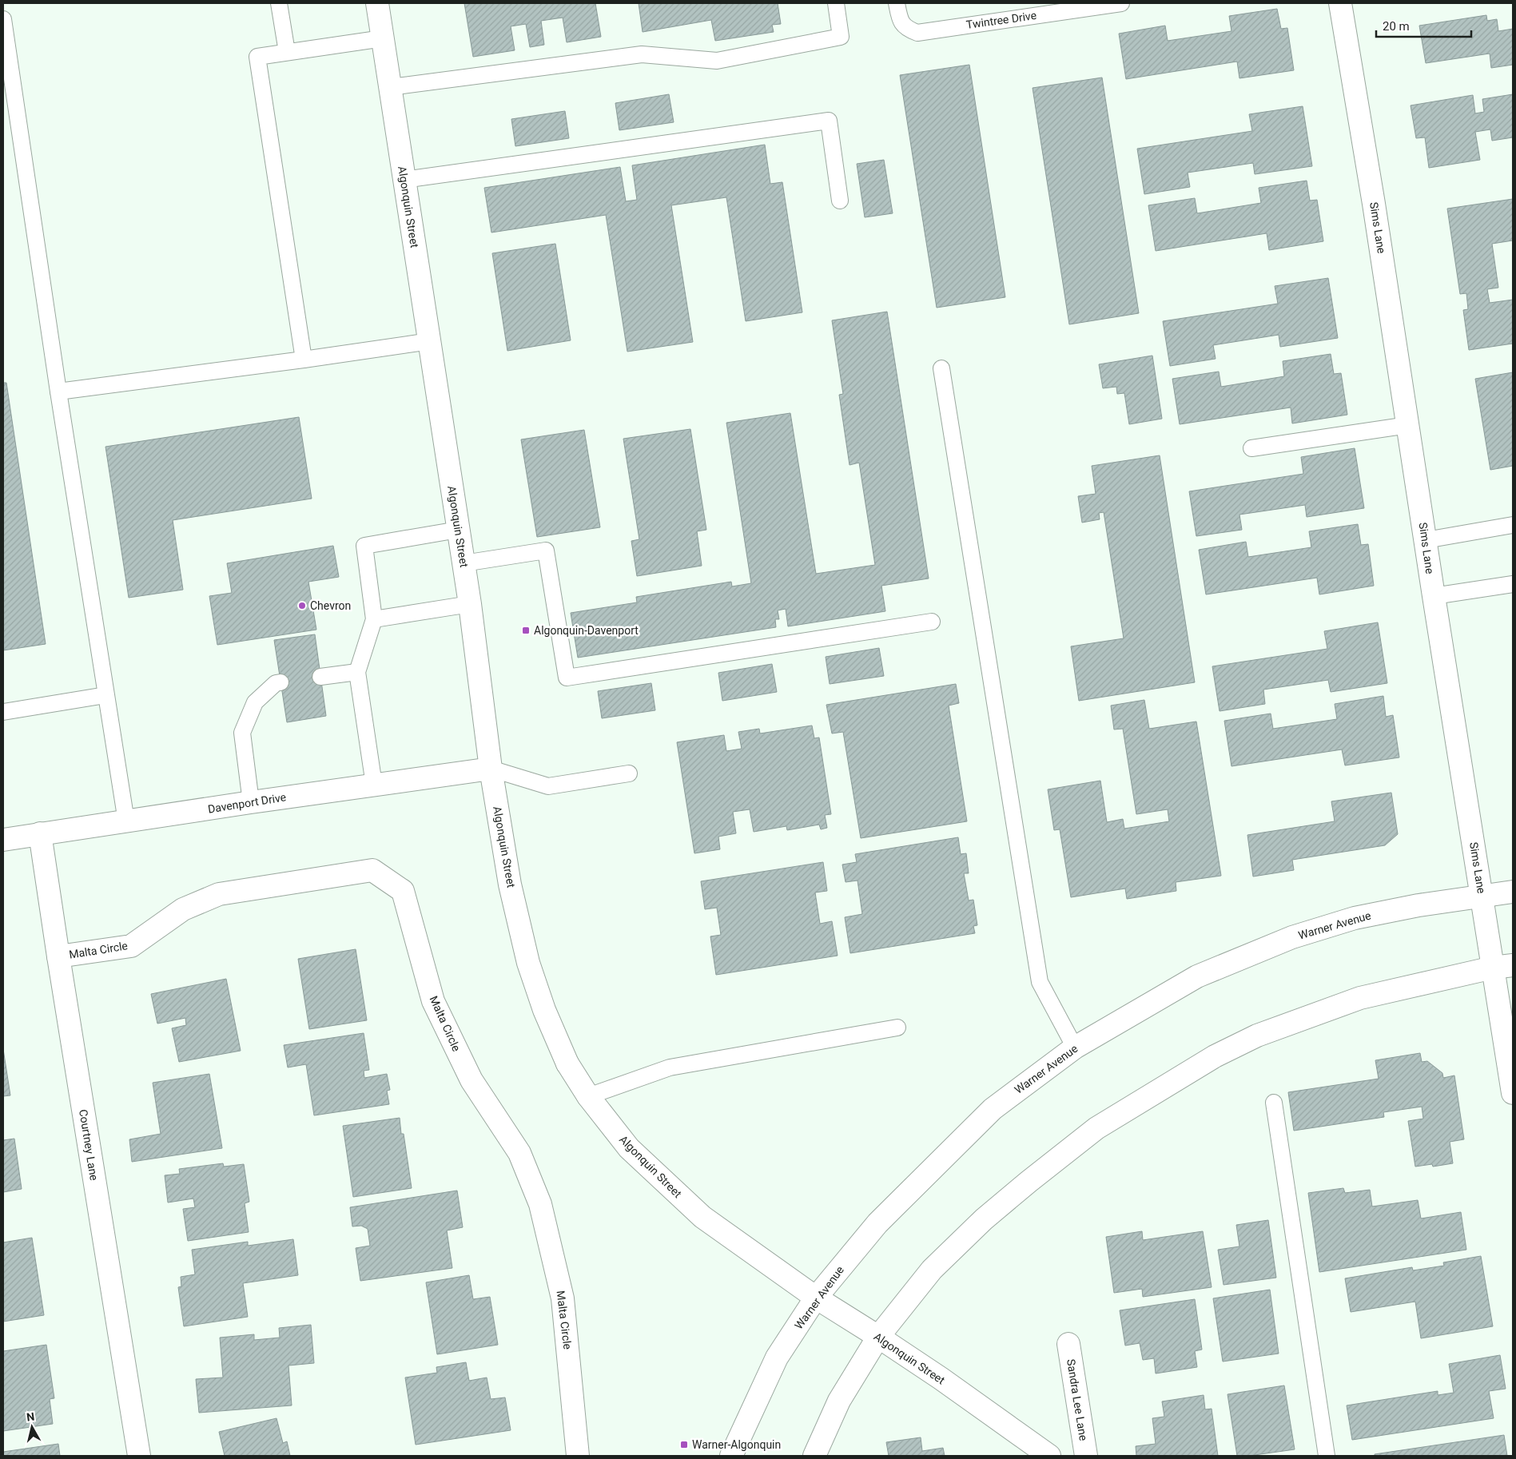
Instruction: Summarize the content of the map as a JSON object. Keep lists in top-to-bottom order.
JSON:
{
  "streets": {
    "street": [
      "Algonquin Street",
      "Sims Lane",
      "Davenport Drive",
      "Warner Avenue",
      "Malta Circle",
      "Courtney Lane",
      "Sandra Lee Lane"
    ],
    "lane": ["Twintree Drive"]
  },
  "crossings": [
    ["Algonquin Street", "Davenport Drive"],
    ["Algonquin Street", "Warner Avenue"],
    ["Sims Lane", "Warner Avenue"],
    ["Davenport Drive", "Courtney Lane"],
    ["Malta Circle", "Courtney Lane"]
  ],
  "places": {
    "other": ["Chevron"],
    "transit": ["Algonquin-Davenport", "Warner-Algonquin"]
  },
  "scale_bar": "20 m",
  "north": "top"
}
